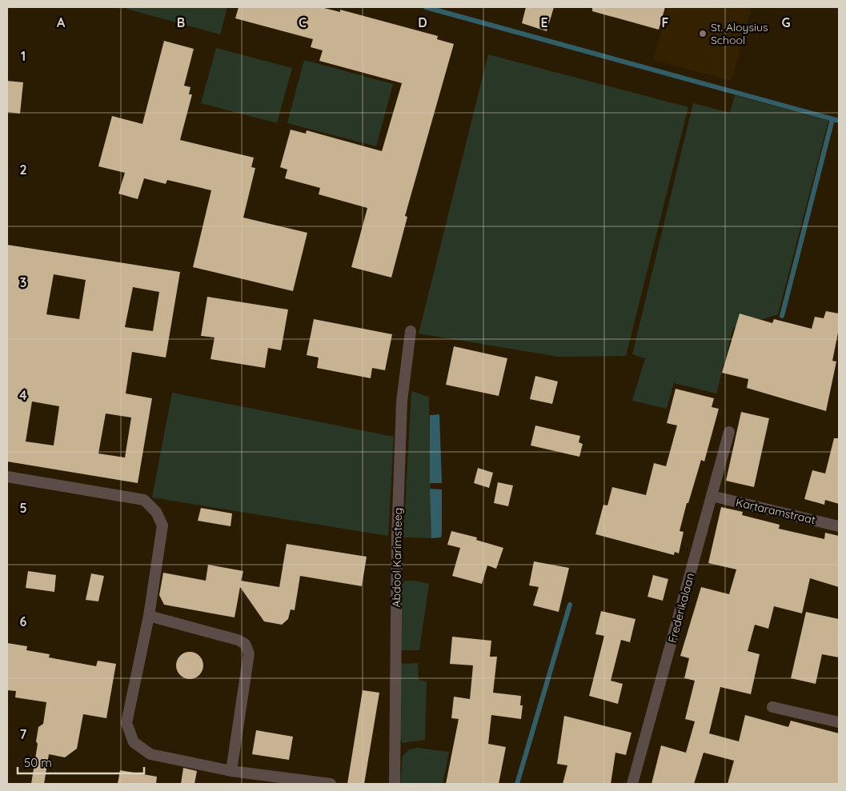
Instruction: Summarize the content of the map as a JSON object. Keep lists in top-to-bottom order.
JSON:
{
  "streets": {
    "street": ["Kartaramstraat", "Abdool Karimsteeg", "Frederikalaan"]
  },
  "crossings": [
    ["Kartaramstraat", "Frederikalaan"]
  ],
  "places": ["St. Aloysius School"],
  "scale_bar": "50 m",
  "grid": {
    "columns": [
      "A",
      "B",
      "C",
      "D",
      "E",
      "F",
      "G"
    ],
    "rows": [
      "1",
      "2",
      "3",
      "4",
      "5",
      "6",
      "7"
    ]
  }
}
